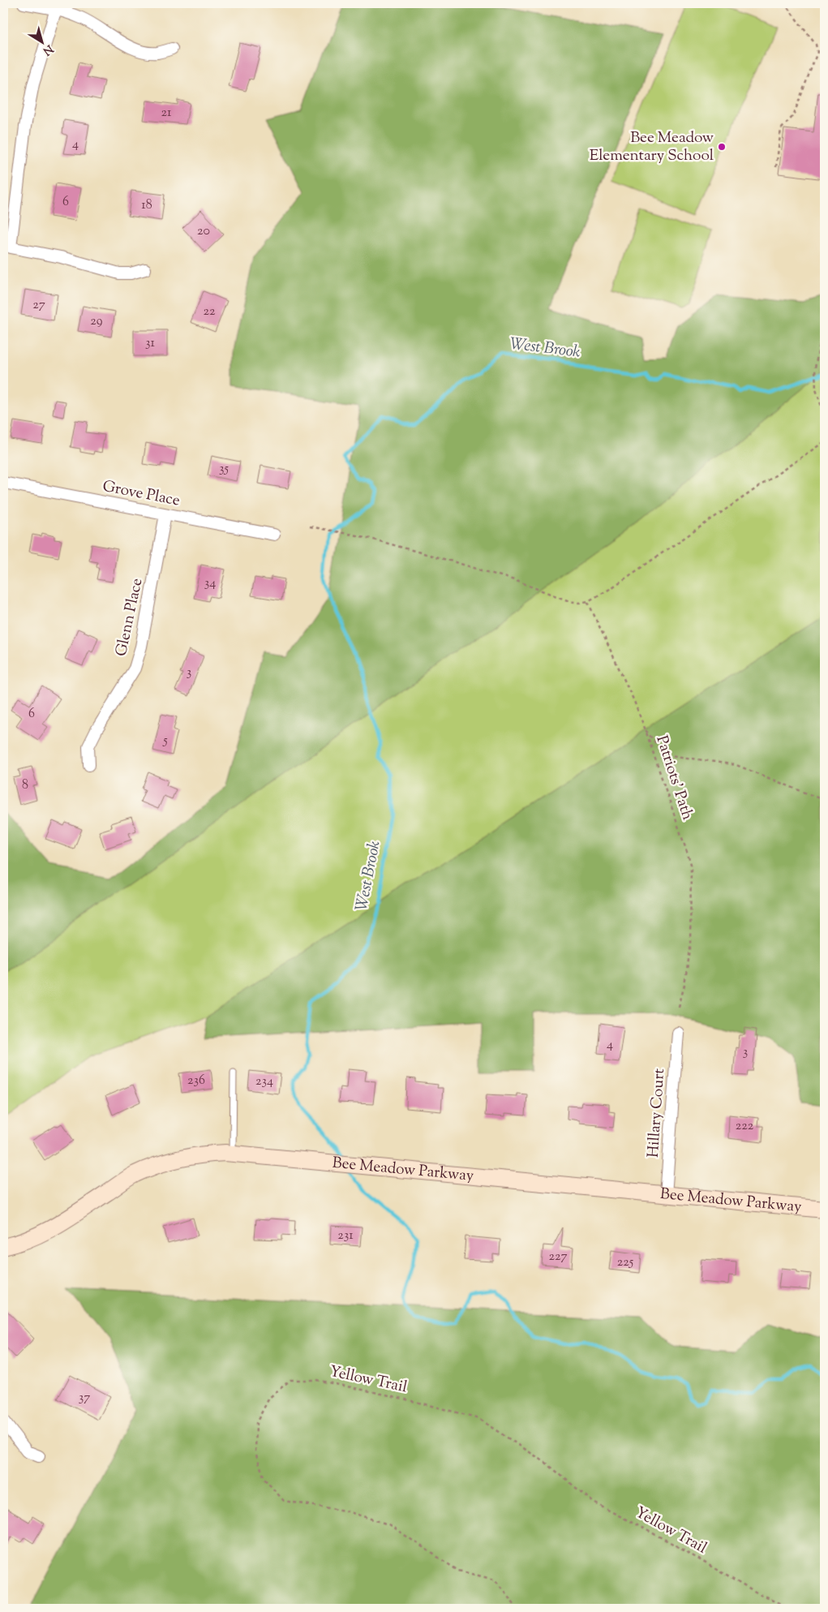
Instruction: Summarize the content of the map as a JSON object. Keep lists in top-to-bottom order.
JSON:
{
  "streets": {
    "street": [
      "Grove Place",
      "Glenn Place",
      "Hillary Court",
      "Bee Meadow Parkway"
    ],
    "path": ["Patriots' Path", "Yellow Trail"]
  },
  "crossings": [
    ["Grove Place", "Glenn Place"],
    ["Hillary Court", "Bee Meadow Parkway"]
  ],
  "water": ["West Brook"],
  "places": ["Bee Meadow Elementary School"],
  "house_numbers": [
    "21",
    "4",
    "6",
    "18",
    "20",
    "27",
    "22",
    "29",
    "31",
    "35",
    "34",
    "3",
    "6",
    "5",
    "8",
    "4",
    "3",
    "236",
    "234",
    "222",
    "231",
    "227",
    "225",
    "37"
  ],
  "north": "bottom right"
}
